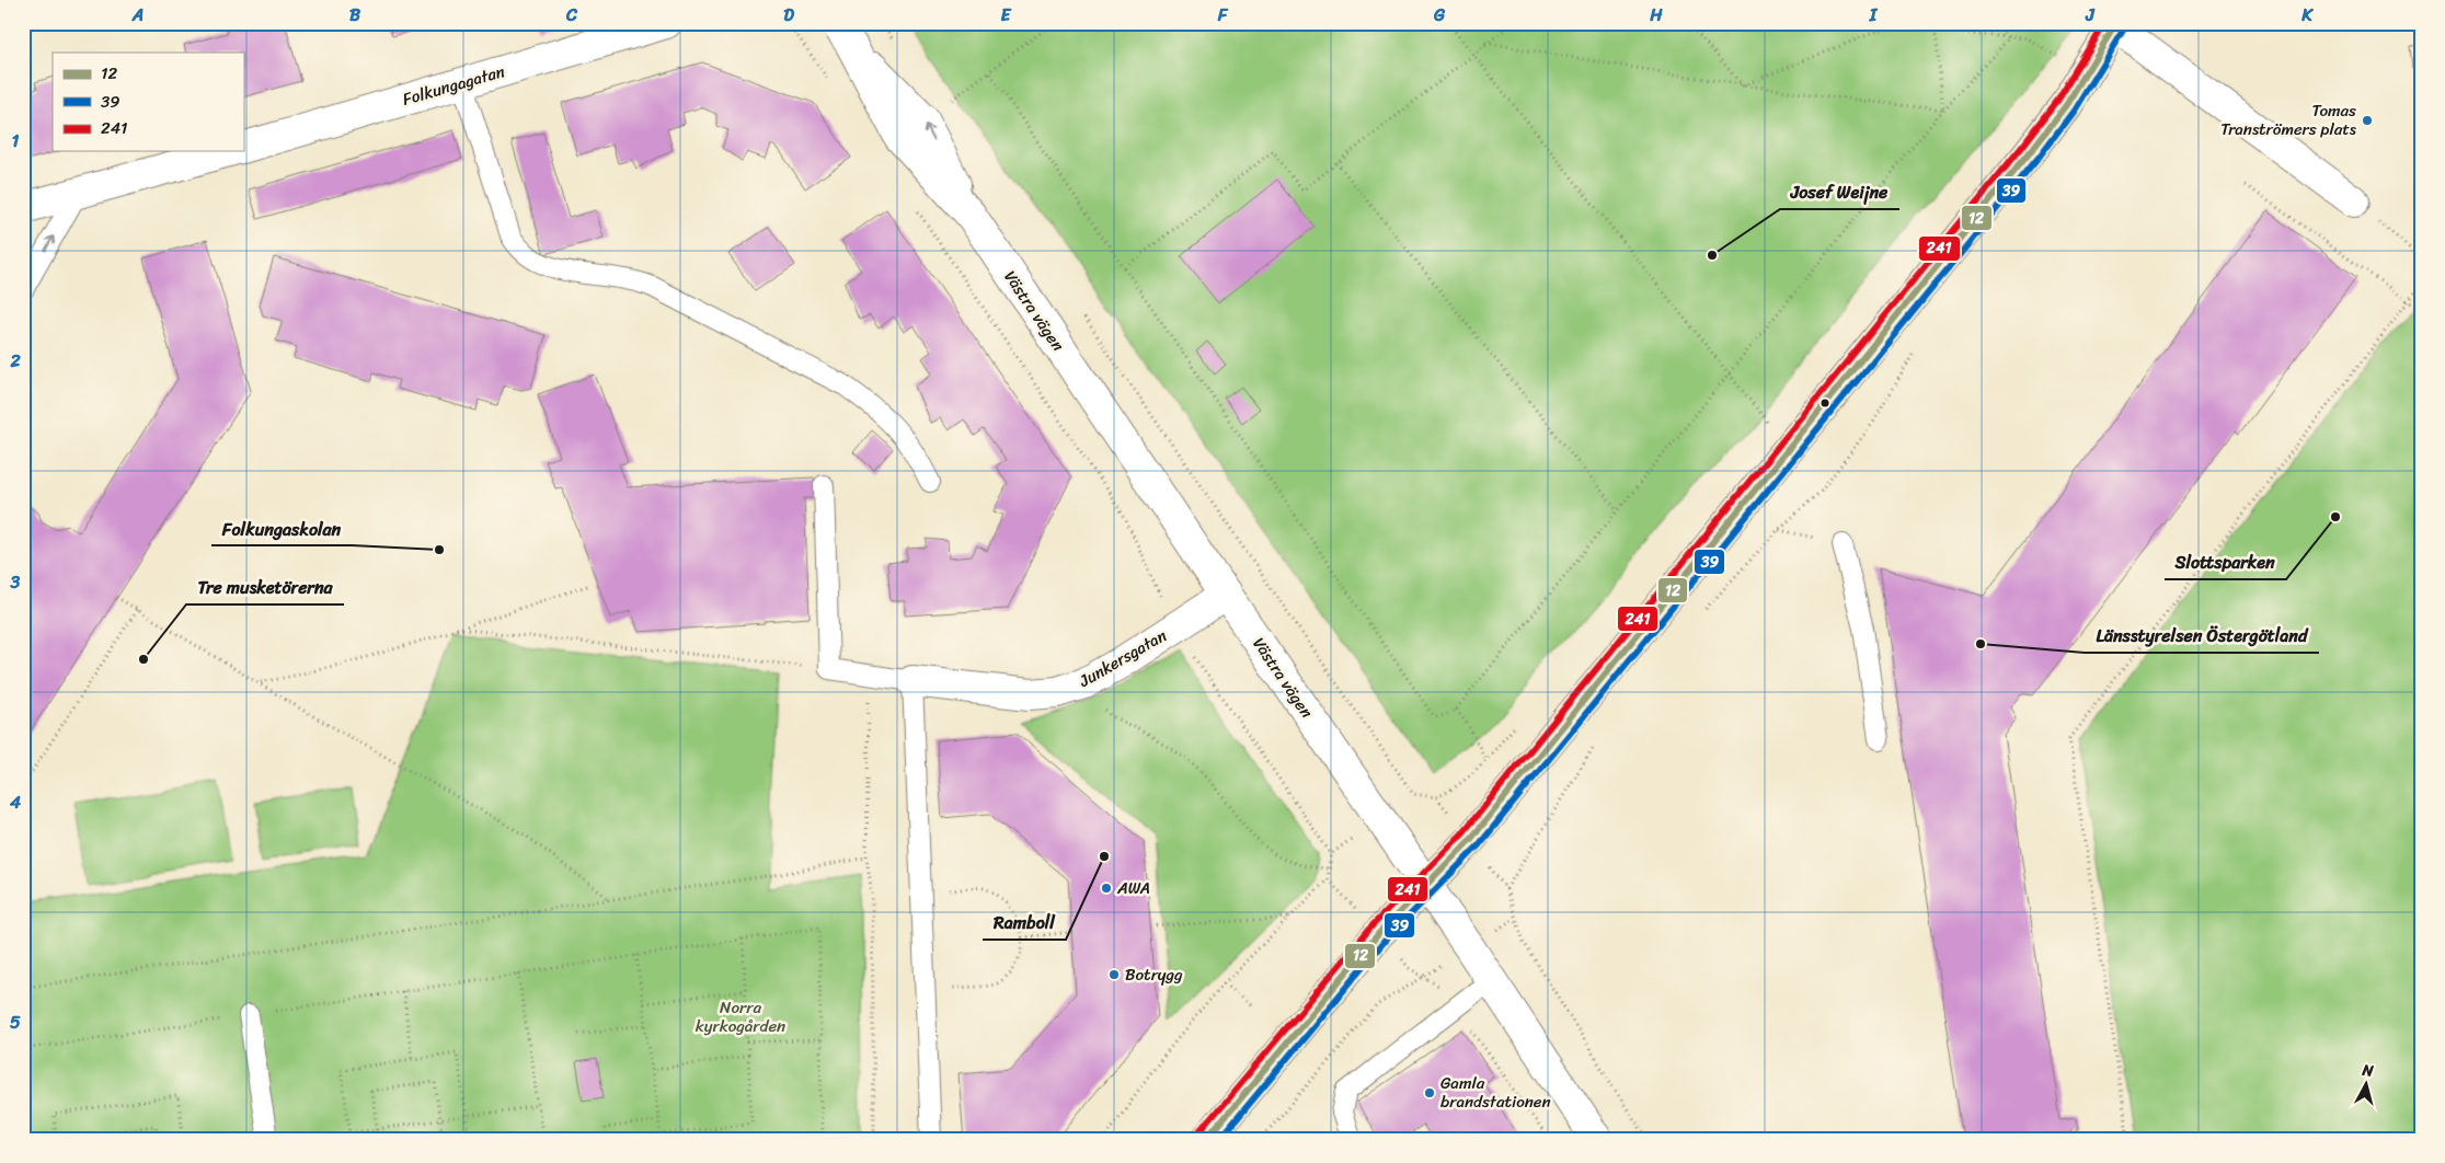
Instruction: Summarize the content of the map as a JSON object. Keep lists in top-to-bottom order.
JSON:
{
  "streets": {
    "main road": ["Folkungagatan", "Västra vägen", "Junkersgatan"]
  },
  "crossings": [
    ["Västra vägen", "Junkersgatan"]
  ],
  "parks": ["Norra kyrkogården"],
  "places": [
    "Tomas Tranströmers plats",
    "Josef Weijne",
    "Slottsparken",
    "Folkungaskolan",
    "Länsstyrelsen Östergötland",
    "Tre musketörerna",
    "Ramboll",
    "AWA",
    "Botrygg",
    "Gamla brandstationen"
  ],
  "lines": ["transit line 12", "transit line 241", "transit line 39"],
  "legend": ["12", "39", "241"],
  "north": "top",
  "grid": {
    "columns": [
      "A",
      "B",
      "C",
      "D",
      "E",
      "F",
      "G",
      "H",
      "I",
      "J",
      "K"
    ],
    "rows": [
      "1",
      "2",
      "3",
      "4",
      "5"
    ]
  }
}
